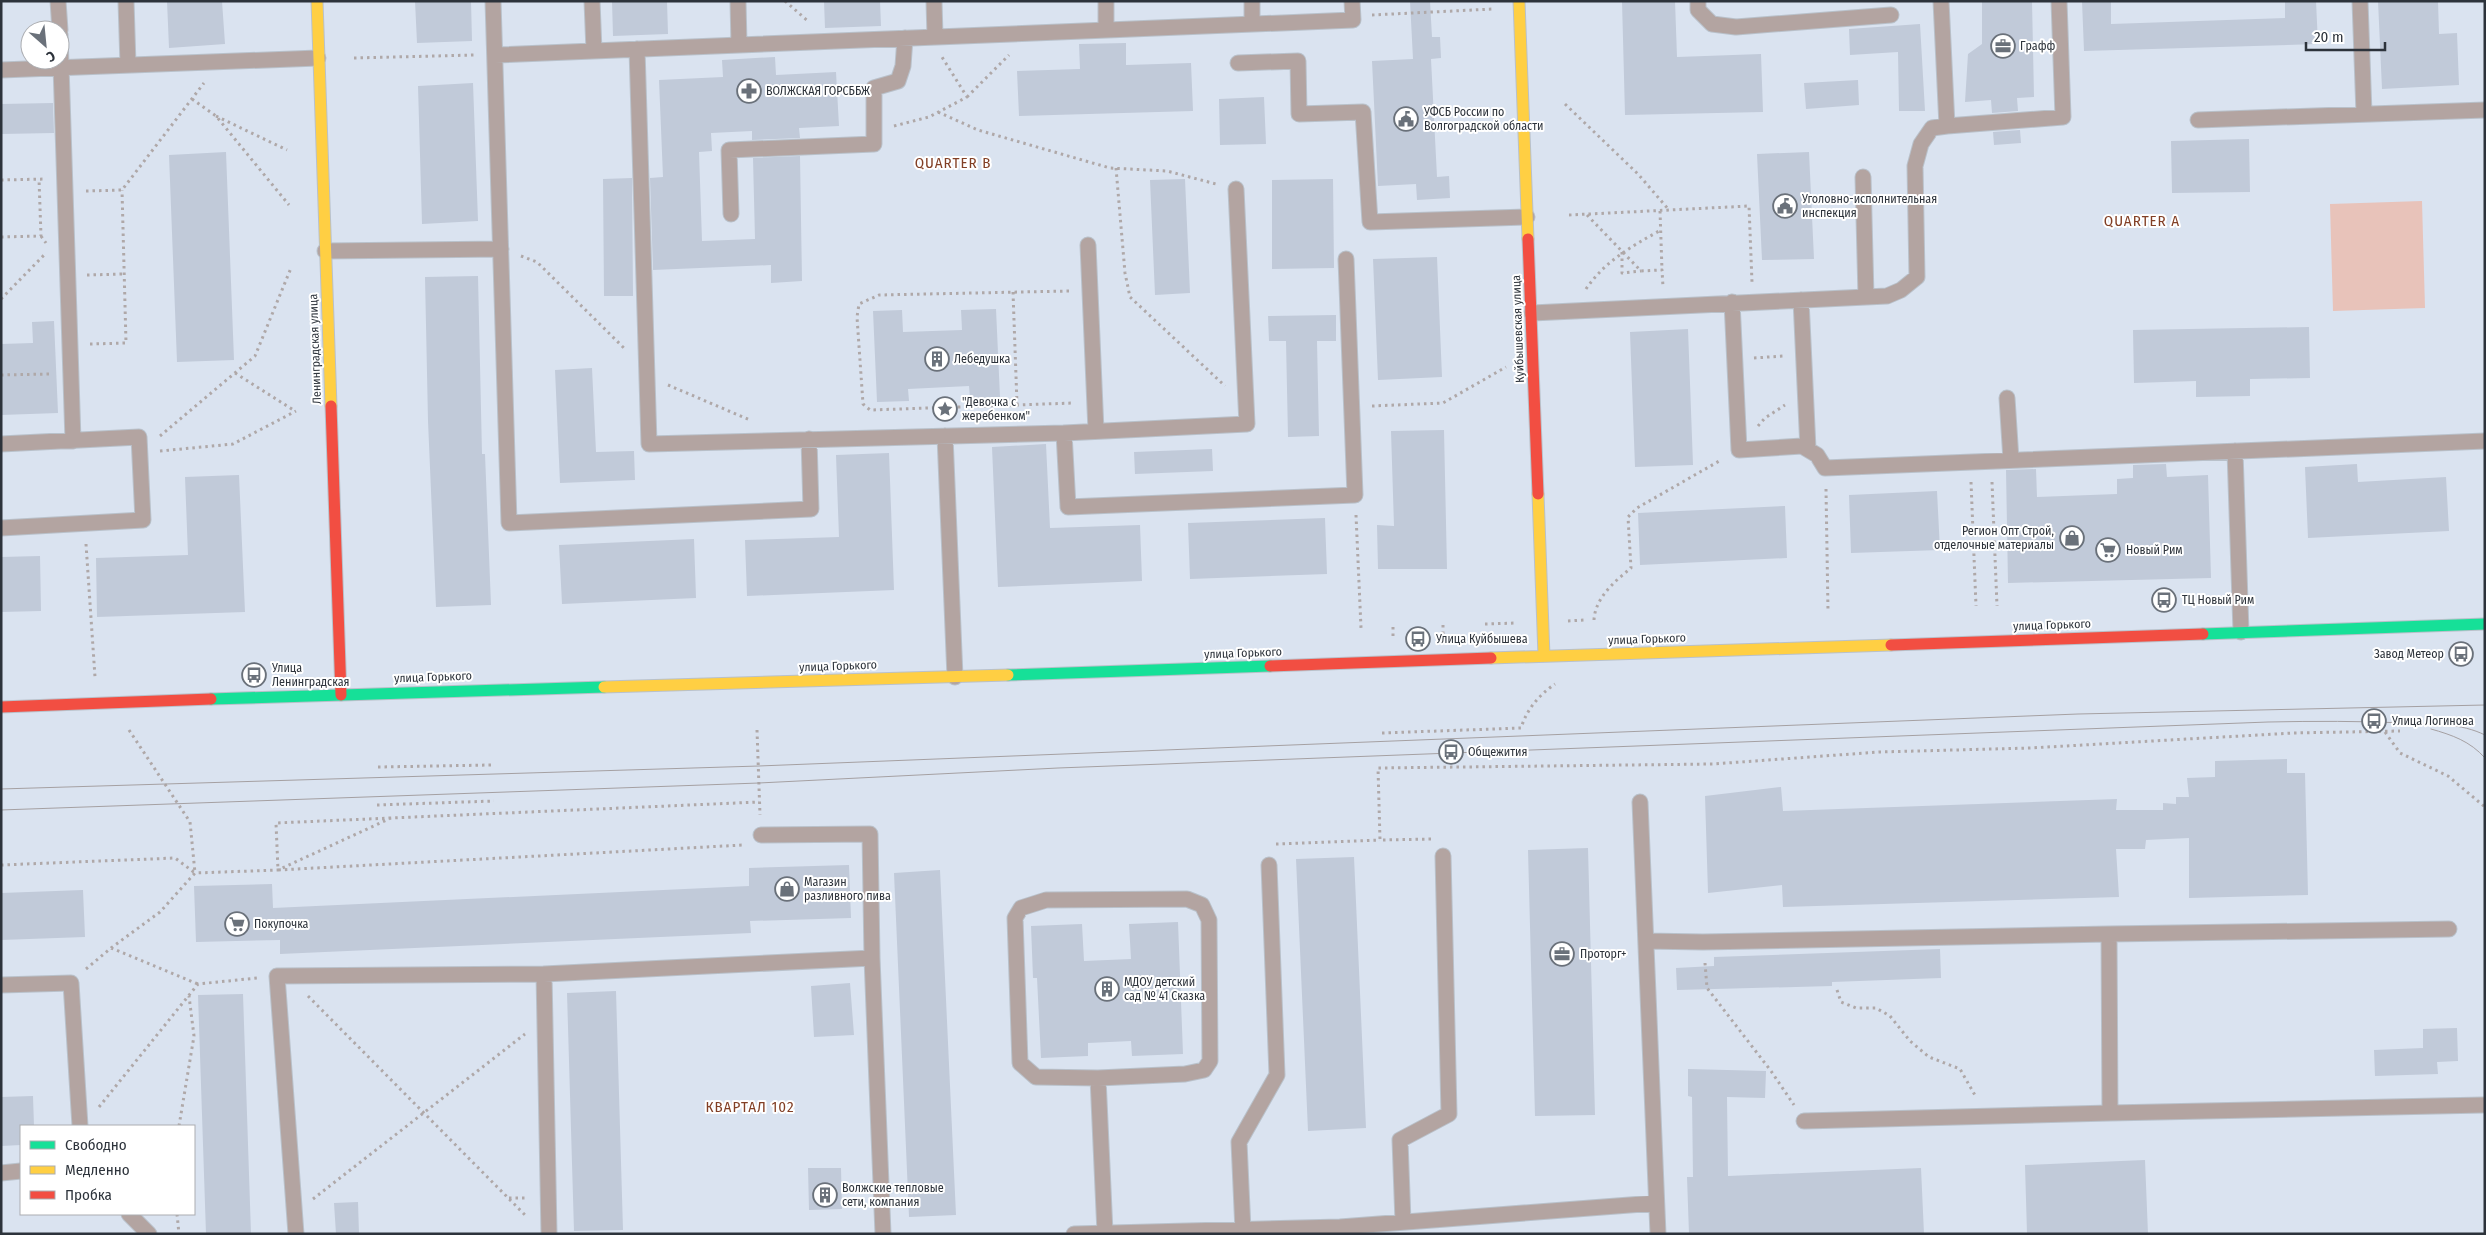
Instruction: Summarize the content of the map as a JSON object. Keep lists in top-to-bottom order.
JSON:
{
  "streets": {
    "street": ["Куйбышевская улица", "Ленинградская улица", "улица Горького"]
  },
  "crossings": [
    ["Куйбышевская улица", "улица Горького"],
    ["Ленинградская улица", "улица Горького"]
  ],
  "districts": ["QUARTER B", "QUARTER A", "КВАРТАЛ 102"],
  "places": {
    "office": ["Графф", "Проторг+"],
    "pharmacy": ["ВОЛЖСКАЯ ГОРСББЖ"],
    "public building": ["УФСБ России по Волгоградской области", "Уголовно-исполнительная инспекция"],
    "building": ["Лебедушка", "МДОУ детский сад № 41 Сказка", "Волжские тепловые сети, компания"],
    "place": ["\"Девочка с жеребенком\""],
    "shop": ["Регион Опт Строй, отделочные материалы", "Магазин разливного пива"],
    "supermarket": ["Новый Рим", "Покупочка"],
    "bus stop": [
      "ТЦ Новый Рим",
      "Улица Куйбышева",
      "Завод Метеор",
      "Улица Ленинградская",
      "Улица Логинова",
      "Общежития"
    ]
  },
  "legend": ["Свободно", "Медленно", "Пробка"],
  "scale_bar": "20 m",
  "north": "bottom right"
}
